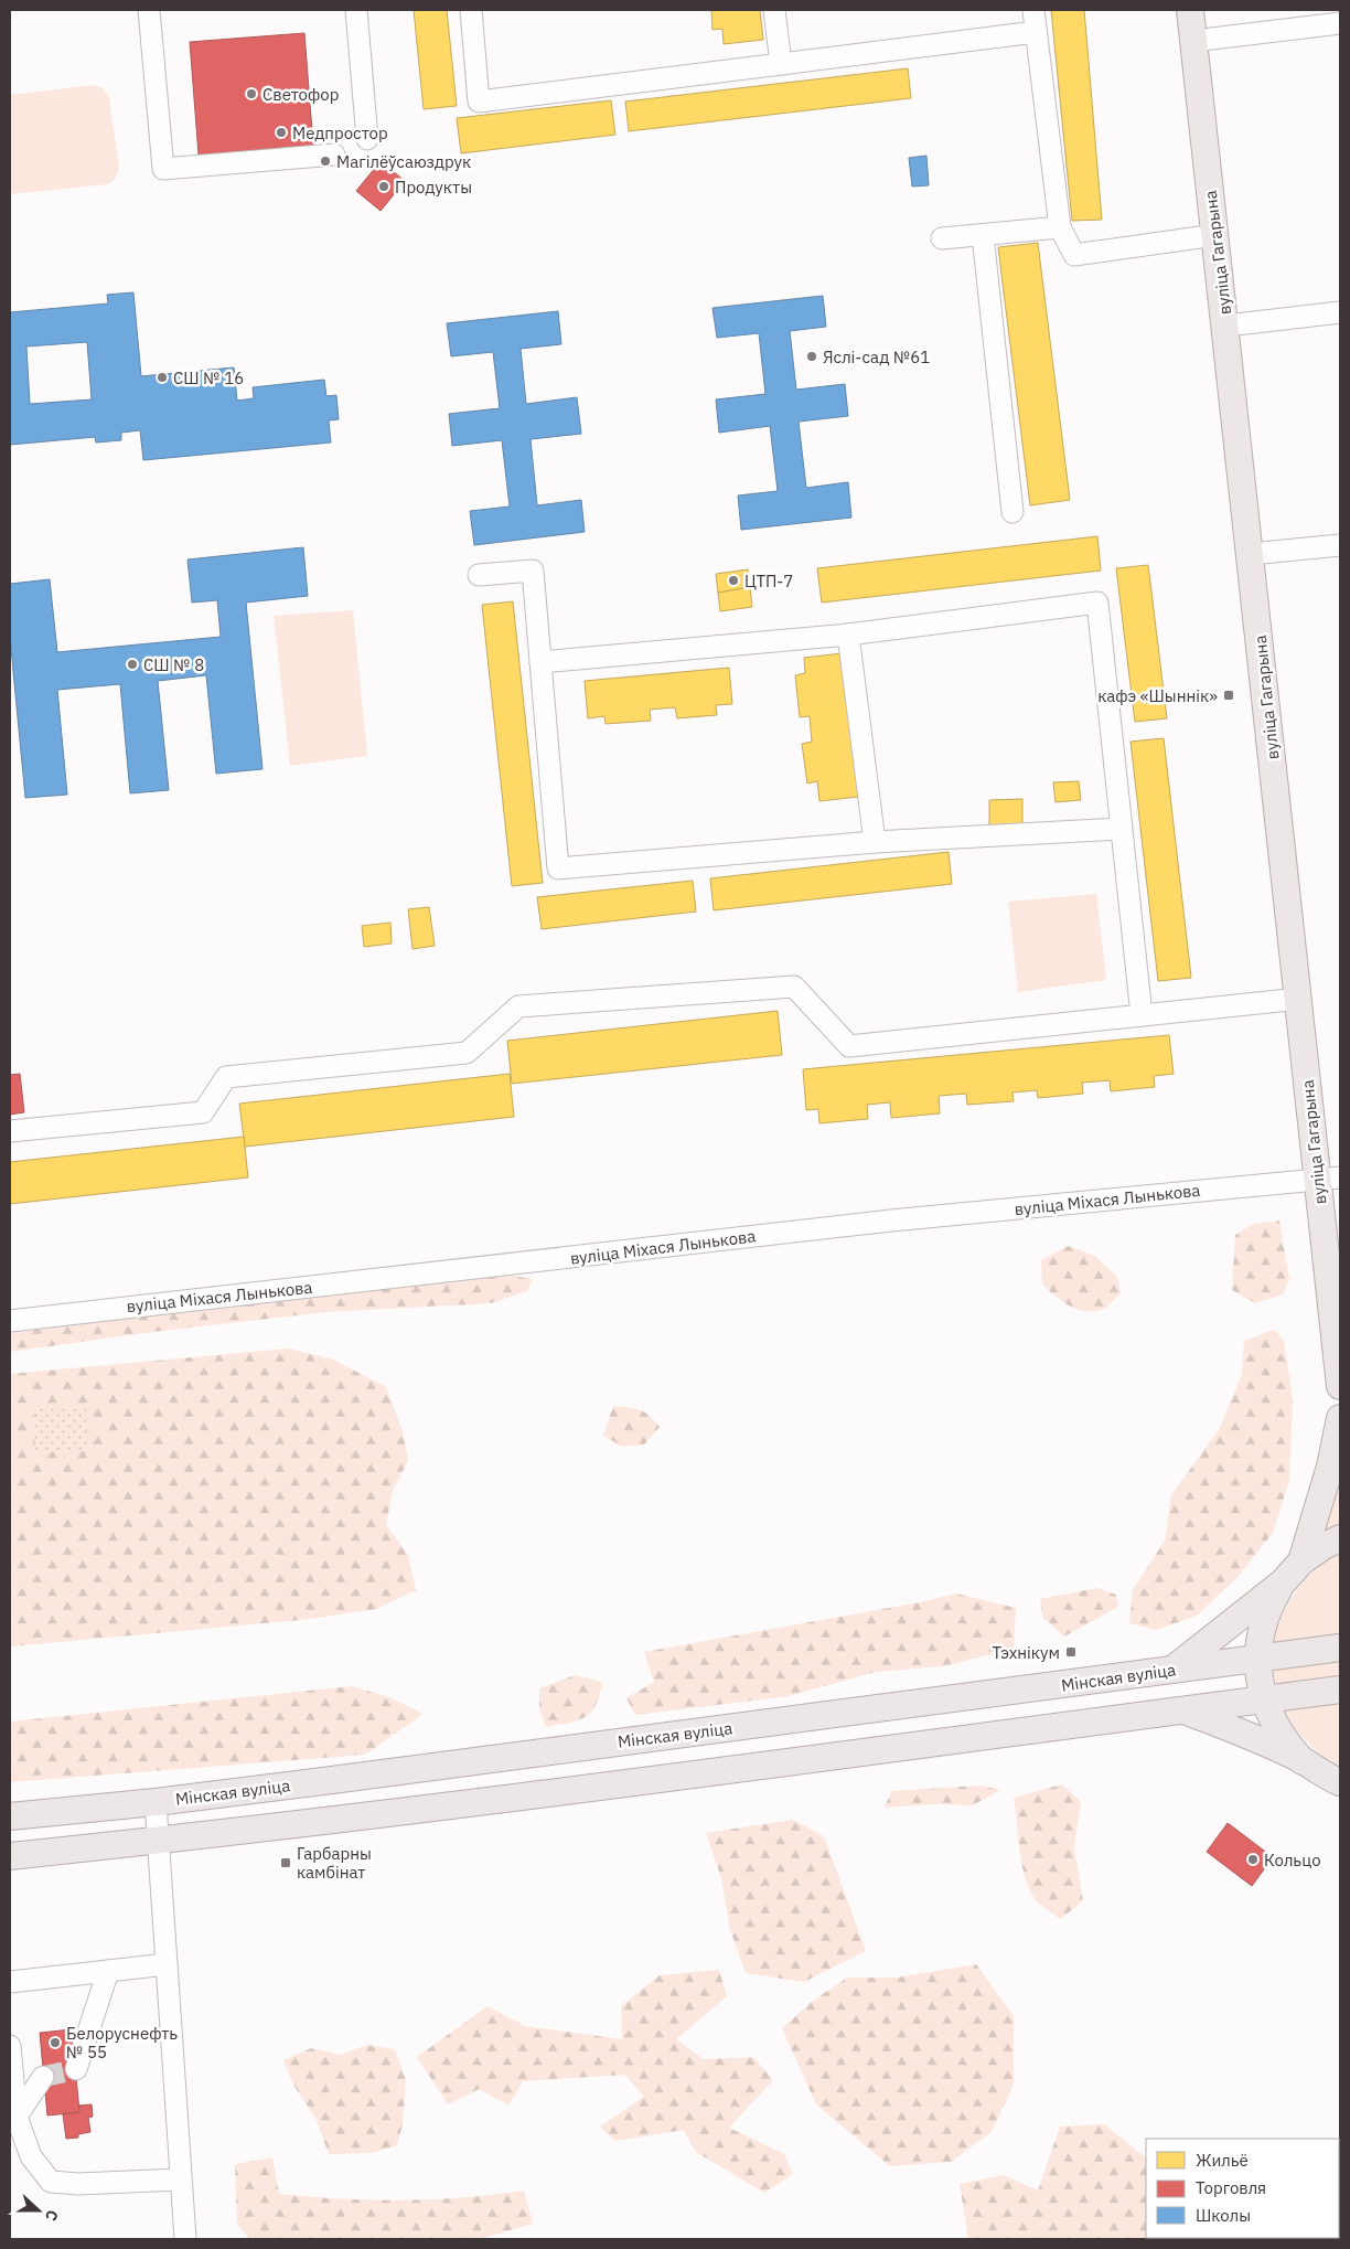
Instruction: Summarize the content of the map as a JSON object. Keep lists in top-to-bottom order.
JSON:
{
  "streets": {
    "main road": ["вуліца Гагарына", "Мінская вуліца"],
    "street": ["вуліца Міхася Лынькова"]
  },
  "crossings": [
    ["вуліца Гагарына", "вуліца Міхася Лынькова"]
  ],
  "places": {
    "other": [
      "Светофор",
      "Медпростор",
      "Магілёўсаюздрук",
      "Продукты",
      "Яслі-сад №61",
      "СШ № 16",
      "ЦТП-7",
      "СШ № 8",
      "Кольцо",
      "Белоруснефть № 55"
    ],
    "transit": ["кафэ «Шыннік»", "Тэхнікум", "Гарбарны камбінат"]
  },
  "legend": ["Жильё", "Торговля", "Школы"],
  "north": "right"
}
